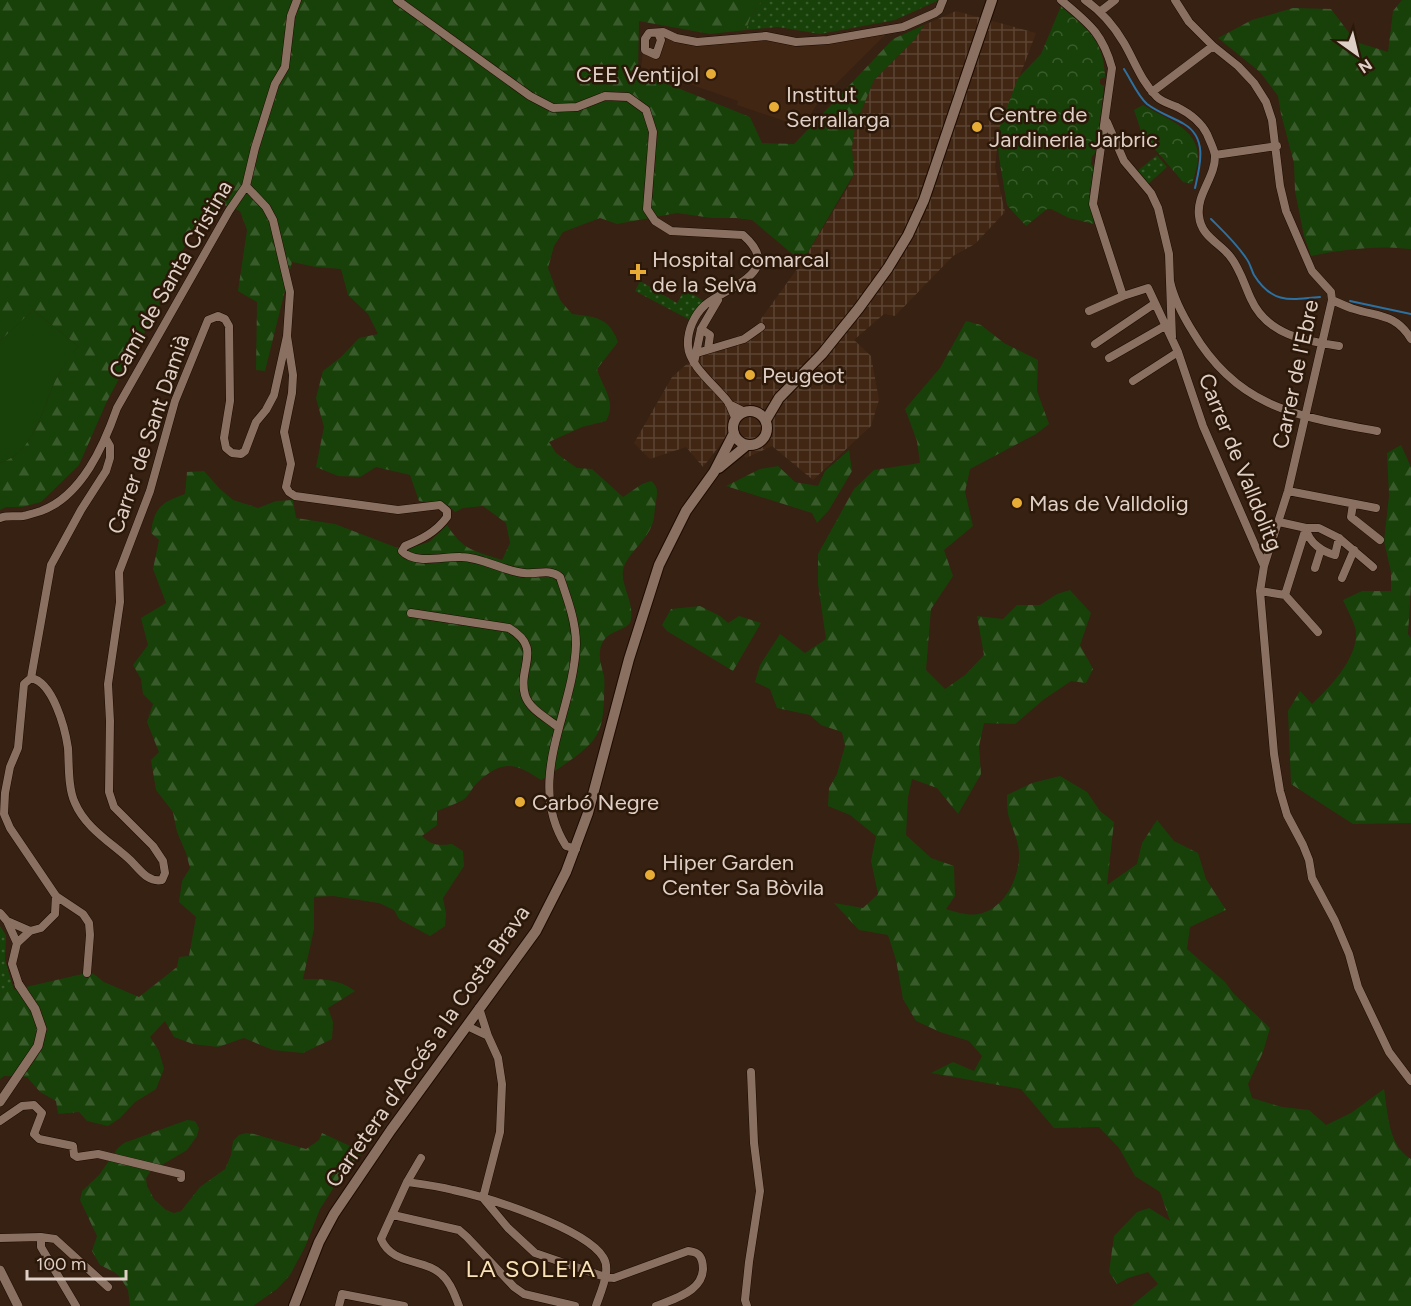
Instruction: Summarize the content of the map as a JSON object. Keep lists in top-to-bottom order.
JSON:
{
  "streets": {
    "main road": ["Carretera d'Accés a la Costa Brava"],
    "street": [
      "Camí de Santa Cristina",
      "Carrer de l'Ebre",
      "Carrer de Sant Damià",
      "Carrer de Valldolitg"
    ]
  },
  "crossings": [
    ["Carrer de l'Ebre", "Carrer de Valldolitg"]
  ],
  "districts": ["LA SOLEIA"],
  "places": {
    "other": [
      "CEE Ventijol",
      "Institut Serrallarga",
      "Centre de Jardineria Jarbric",
      "Peugeot",
      "Mas de Valldolig",
      "Carbó Negre",
      "Hiper Garden Center Sa Bòvila"
    ],
    "health": ["Hospital comarcal de la Selva"]
  },
  "scale_bar": "100 m",
  "north": "bottom right"
}
